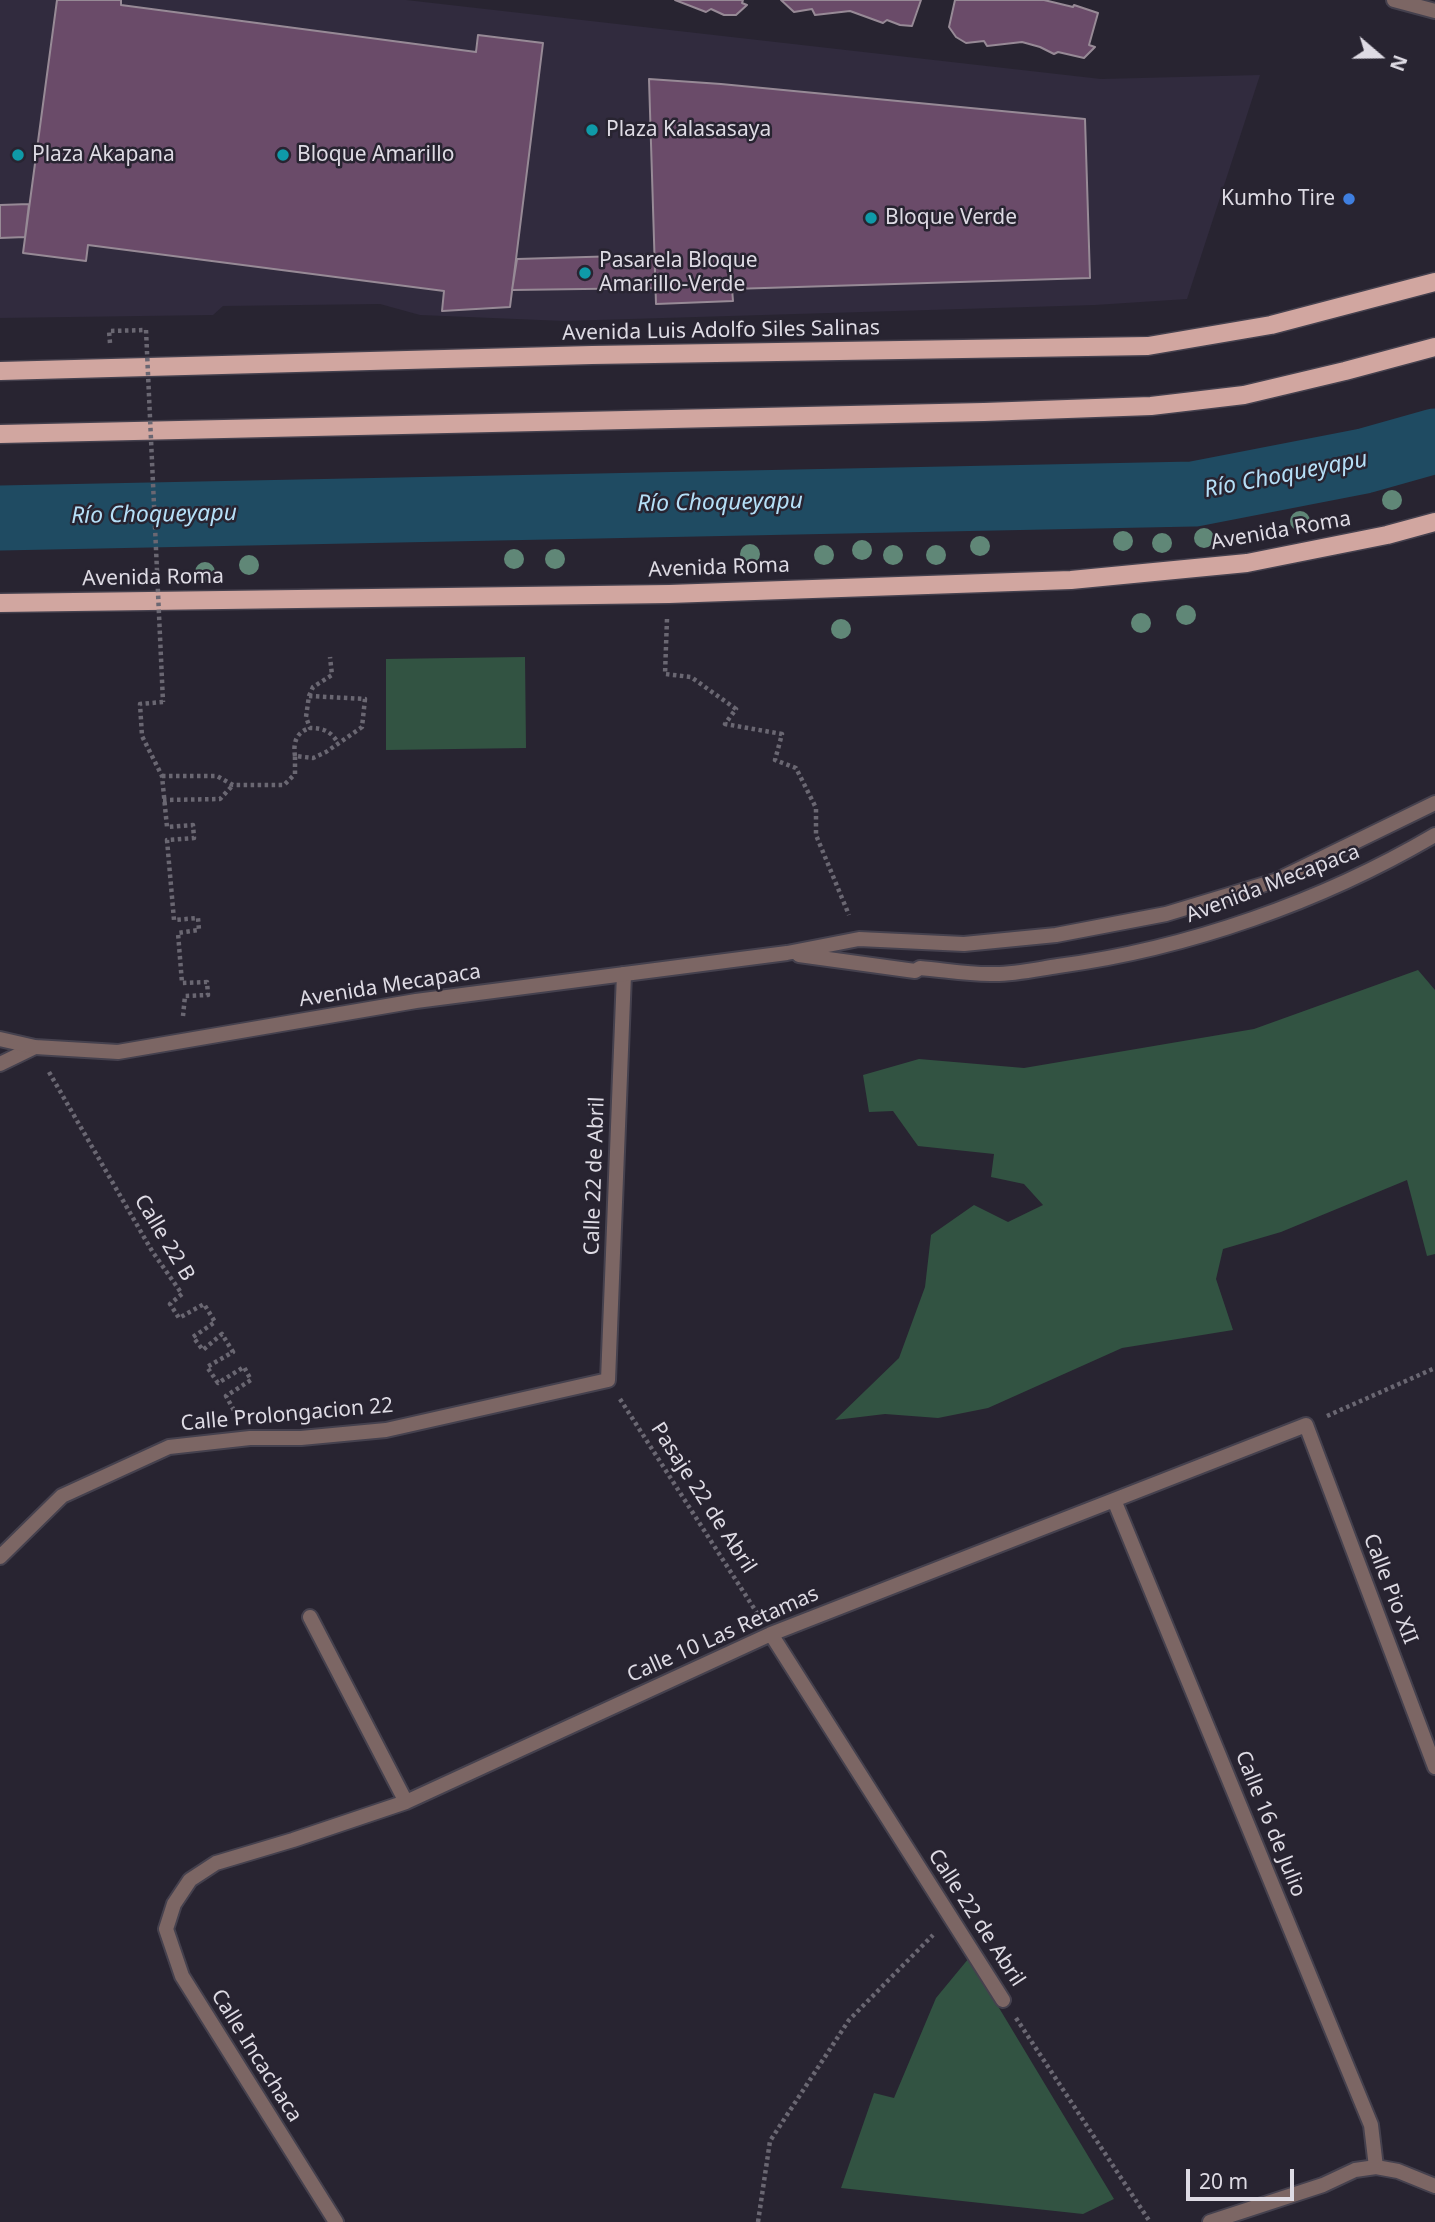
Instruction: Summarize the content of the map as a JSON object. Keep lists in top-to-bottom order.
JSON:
{
  "streets": {
    "main road": ["Avenida Luis Adolfo Siles Salinas", "Avenida Roma"],
    "street": [
      "Avenida Mecapaca",
      "Calle 22 de Abril",
      "Calle Prolongacion 22",
      "Calle Pio XII",
      "Calle 10 Las Retamas",
      "Calle 16 de Julio",
      "Calle Incachaca"
    ],
    "path": ["Calle 22 B", "Pasaje 22 de Abril"]
  },
  "crossings": [
    ["Avenida Mecapaca", "Calle 22 de Abril"],
    ["Avenida Mecapaca", "Calle 22 B"],
    ["Calle 22 de Abril", "Calle Prolongacion 22"],
    ["Calle 22 de Abril", "Pasaje 22 de Abril"],
    ["Calle 22 de Abril", "Calle 10 Las Retamas"],
    ["Calle 22 B", "Calle Prolongacion 22"],
    ["Calle Prolongacion 22", "Pasaje 22 de Abril"],
    ["Pasaje 22 de Abril", "Calle 10 Las Retamas"],
    ["Calle Pio XII", "Calle 10 Las Retamas"],
    ["Calle 10 Las Retamas", "Calle 16 de Julio"],
    ["Calle 10 Las Retamas", "Calle Incachaca"]
  ],
  "water": ["Río Choqueyapu"],
  "places": [
    "Plaza Kalasasaya",
    "Plaza Akapana",
    "Bloque Amarillo",
    "Kumho Tire",
    "Bloque Verde",
    "Pasarela Bloque Amarillo-Verde"
  ],
  "scale_bar": "20 m",
  "north": "right"
}
